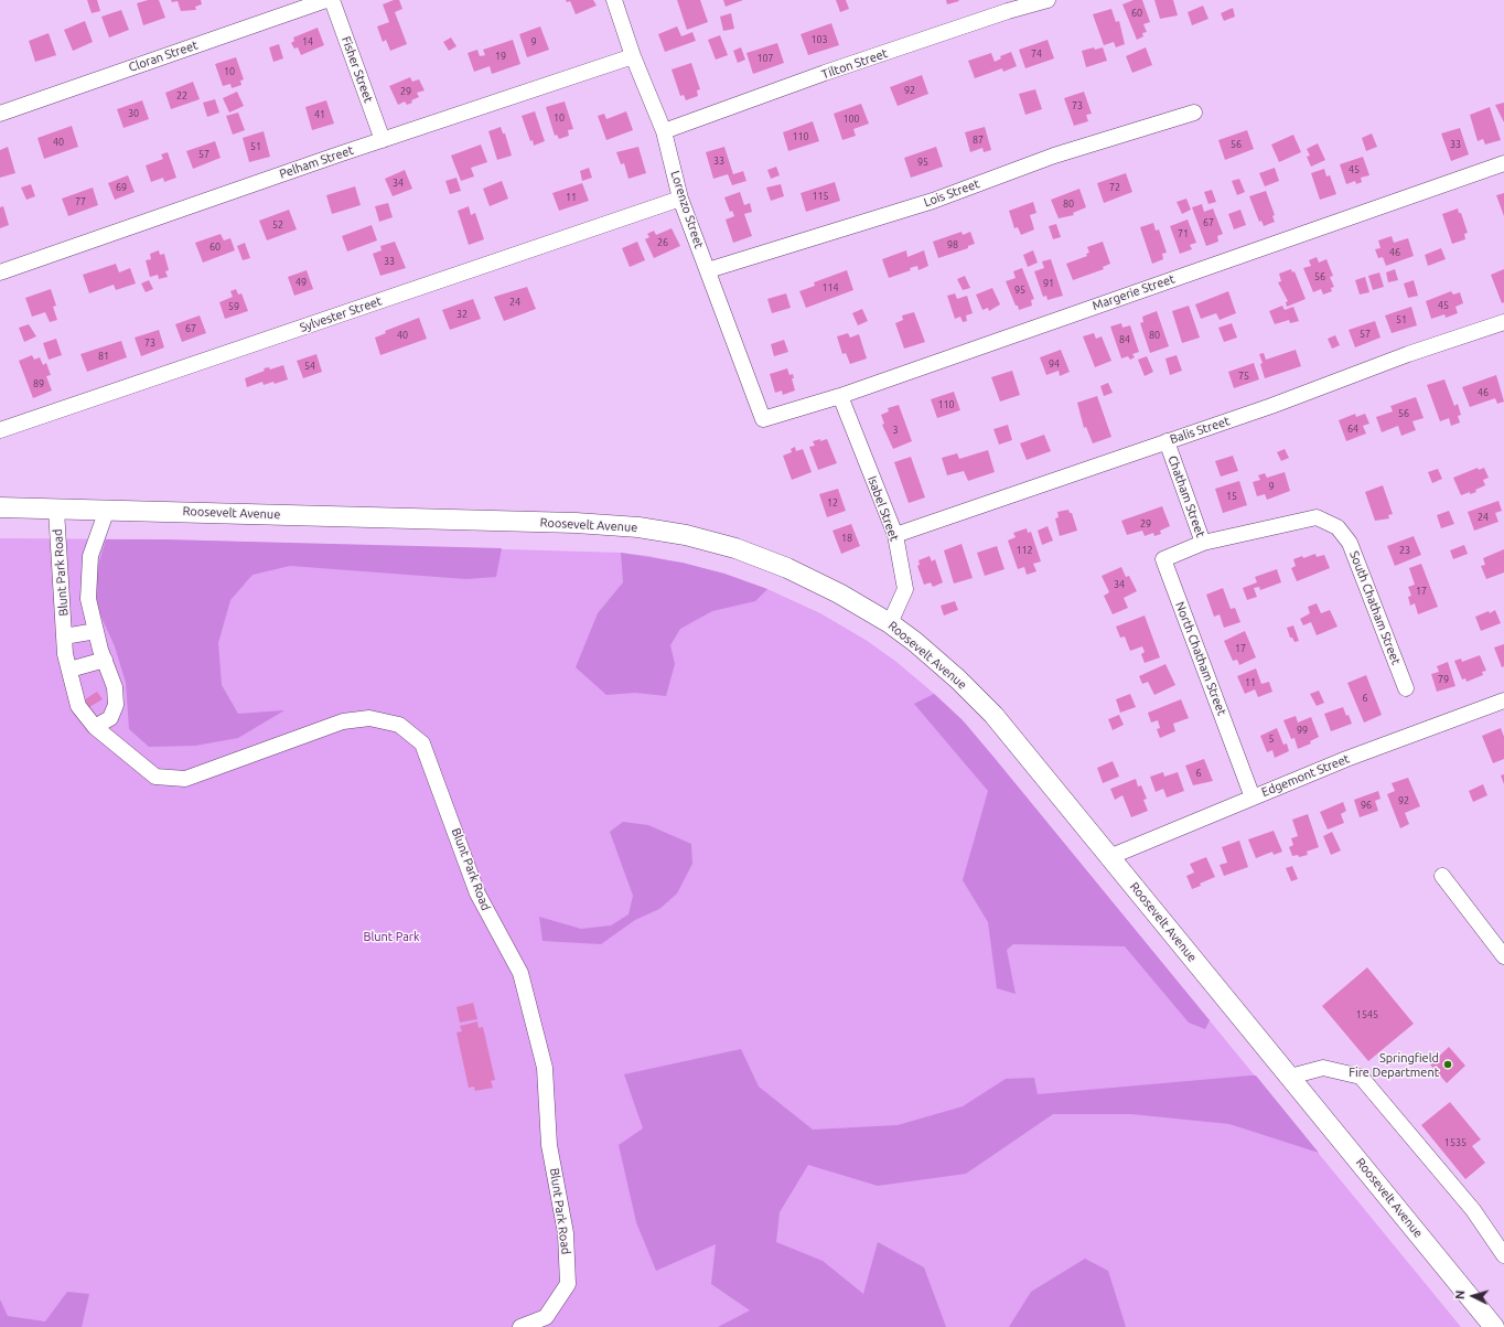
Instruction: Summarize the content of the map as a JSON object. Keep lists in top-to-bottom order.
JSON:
{
  "streets": {
    "main road": ["Roosevelt Avenue"],
    "street": [
      "Cloran Street",
      "Tilton Street",
      "Fisher Street",
      "Pelham Street",
      "Lois Street",
      "Lorenzo Street",
      "Margerie Street",
      "Sylvester Street",
      "Balis Street",
      "Chatham Street",
      "Isabel Street",
      "Blunt Park Road",
      "South Chatham Street",
      "North Chatham Street",
      "Edgemont Street"
    ]
  },
  "crossings": [
    ["Tilton Street", "Lorenzo Street"],
    ["Fisher Street", "Pelham Street"],
    ["Pelham Street", "Lorenzo Street"],
    ["Lois Street", "Lorenzo Street"],
    ["Lorenzo Street", "Margerie Street"],
    ["Lorenzo Street", "Sylvester Street"],
    ["Margerie Street", "Isabel Street"],
    ["Balis Street", "Chatham Street"],
    ["Balis Street", "Isabel Street"],
    ["Chatham Street", "South Chatham Street"],
    ["Chatham Street", "North Chatham Street"],
    ["Isabel Street", "Roosevelt Avenue"],
    ["Roosevelt Avenue", "Blunt Park Road"],
    ["Roosevelt Avenue", "Edgemont Street"],
    ["North Chatham Street", "Edgemont Street"]
  ],
  "parks": ["Blunt Park"],
  "places": ["Springfield Fire Department"],
  "house_numbers": [
    "60",
    "103",
    "14",
    "9",
    "74",
    "19",
    "107",
    "10",
    "92",
    "29",
    "22",
    "73",
    "30",
    "41",
    "10",
    "100",
    "110",
    "87",
    "40",
    "56",
    "33",
    "51",
    "57",
    "33",
    "95",
    "45",
    "34",
    "69",
    "72",
    "115",
    "11",
    "77",
    "80",
    "67",
    "52",
    "71",
    "26",
    "98",
    "60",
    "46",
    "33",
    "56",
    "49",
    "91",
    "114",
    "95",
    "24",
    "45",
    "59",
    "32",
    "51",
    "67",
    "57",
    "40",
    "80",
    "84",
    "73",
    "81",
    "94",
    "54",
    "75",
    "89",
    "46",
    "110",
    "56",
    "64",
    "3",
    "9",
    "15",
    "12",
    "24",
    "29",
    "18",
    "112",
    "23",
    "34",
    "17",
    "17",
    "79",
    "11",
    "6",
    "99",
    "5",
    "6",
    "92",
    "96",
    "1545",
    "1535"
  ],
  "north": "left"
}
